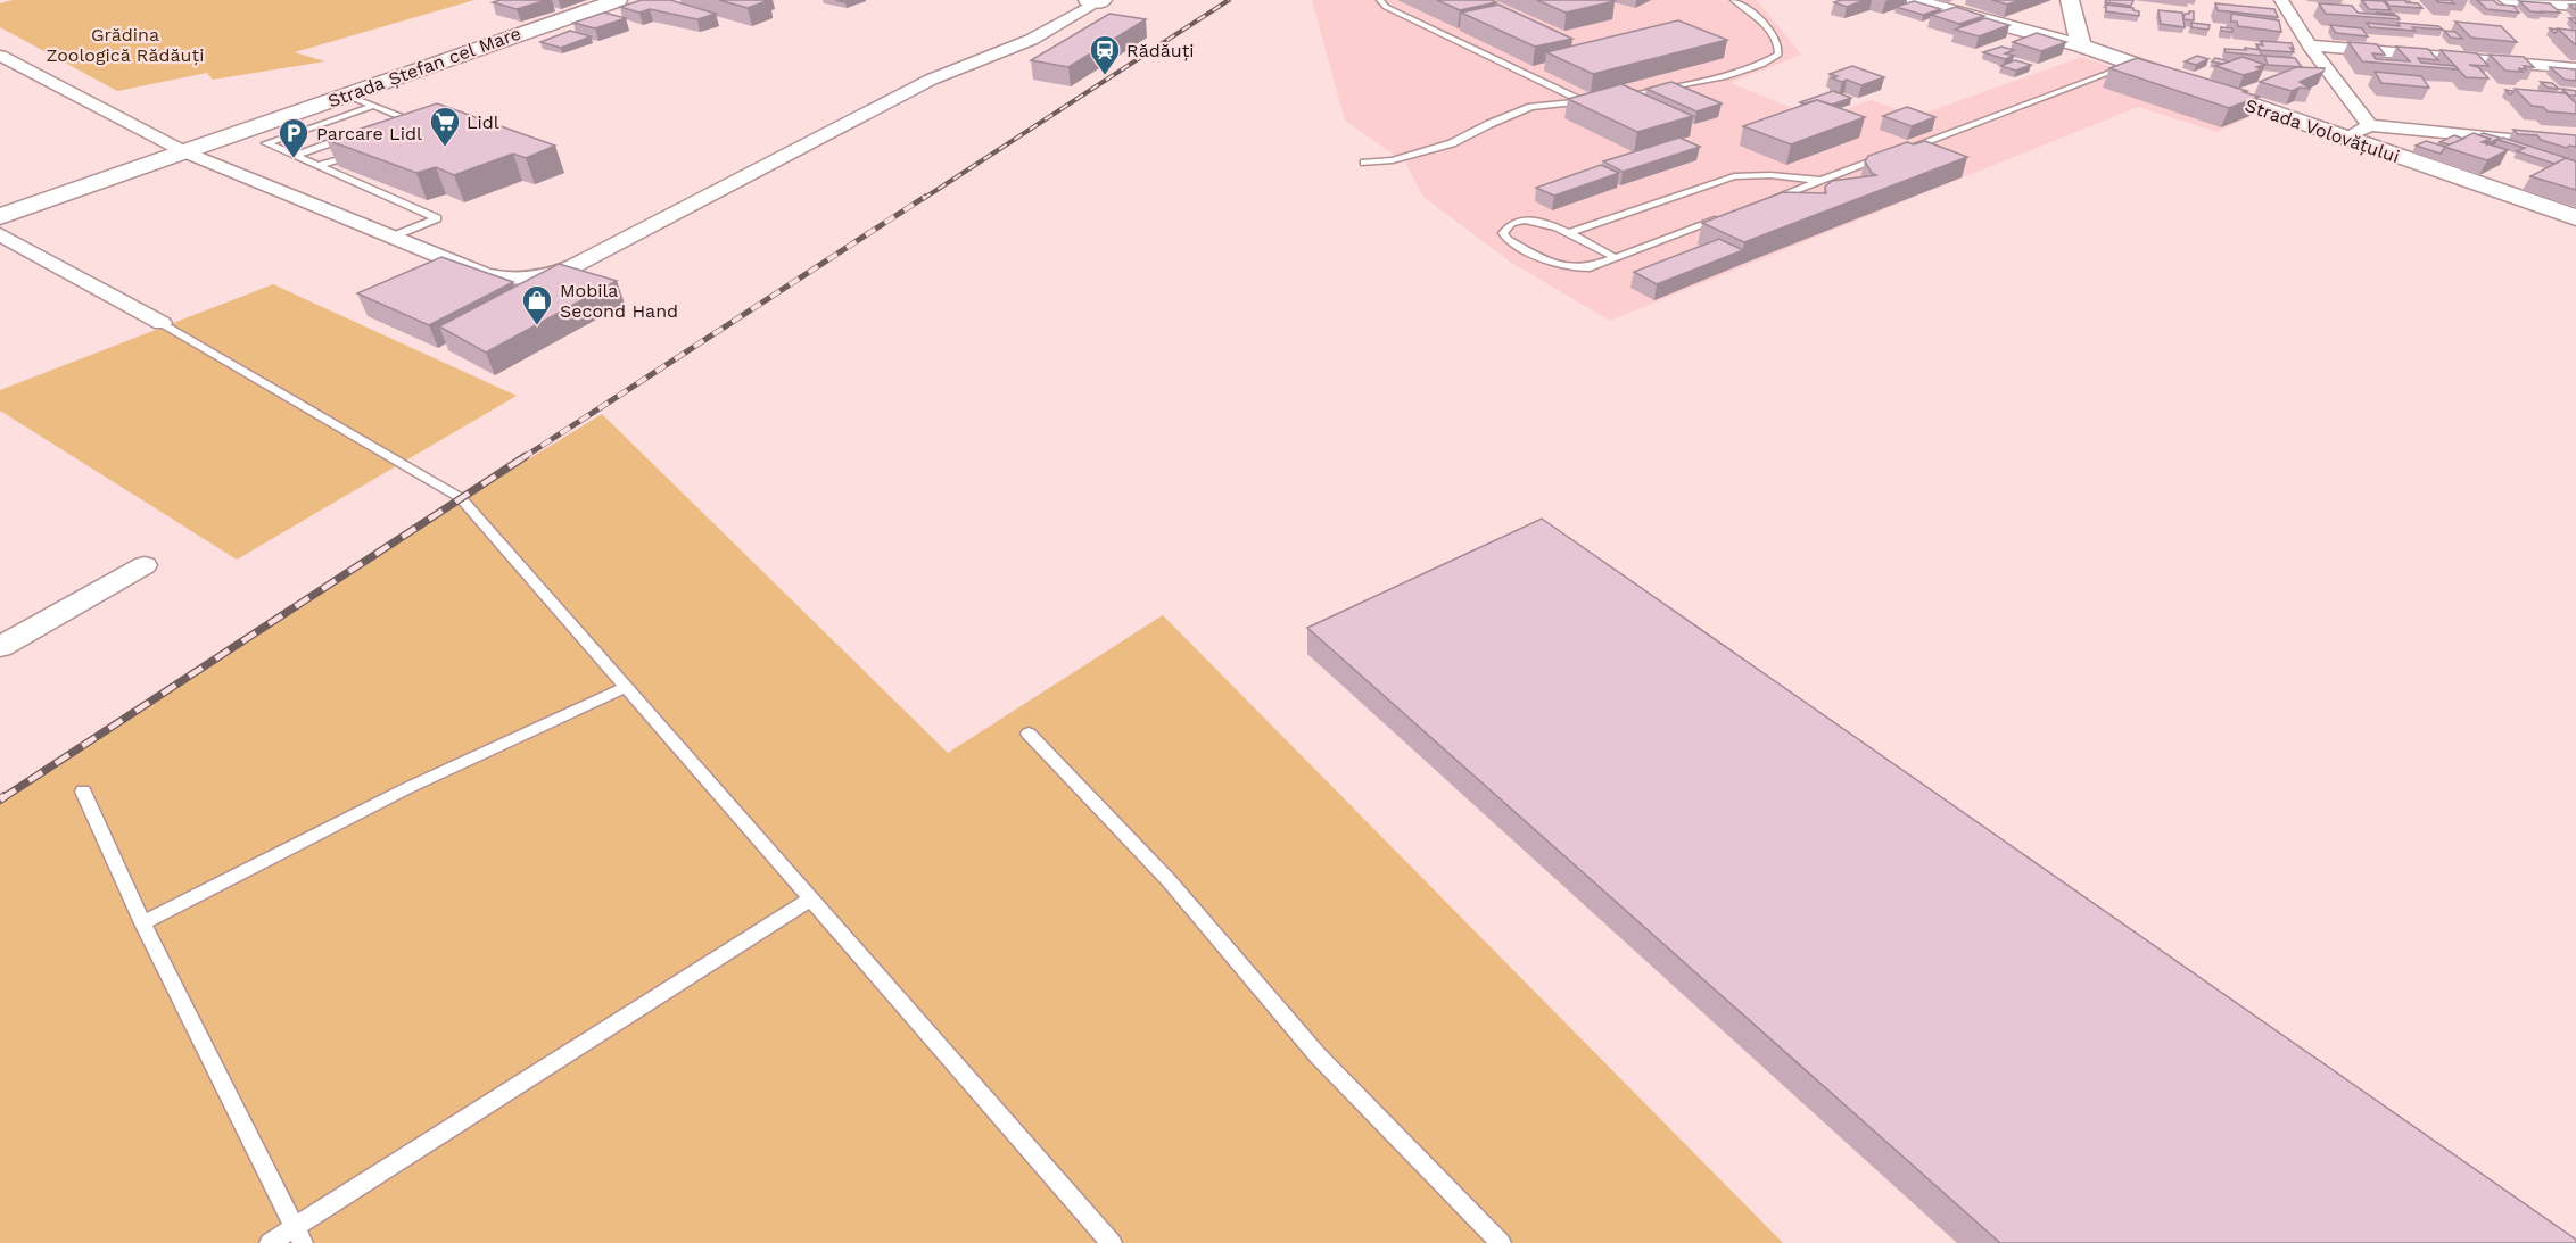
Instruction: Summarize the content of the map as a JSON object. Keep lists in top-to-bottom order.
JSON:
{
  "streets": {
    "main road": ["Strada Ștefan cel Mare", "Strada Volovățului"]
  },
  "parks": ["Grădina Zoologică Rădăuți"],
  "places": {
    "station": ["Rădăuți"],
    "supermarket": ["Lidl"],
    "parking": ["Parcare Lidl"],
    "shop": ["Mobila Second Hand"]
  }
}
